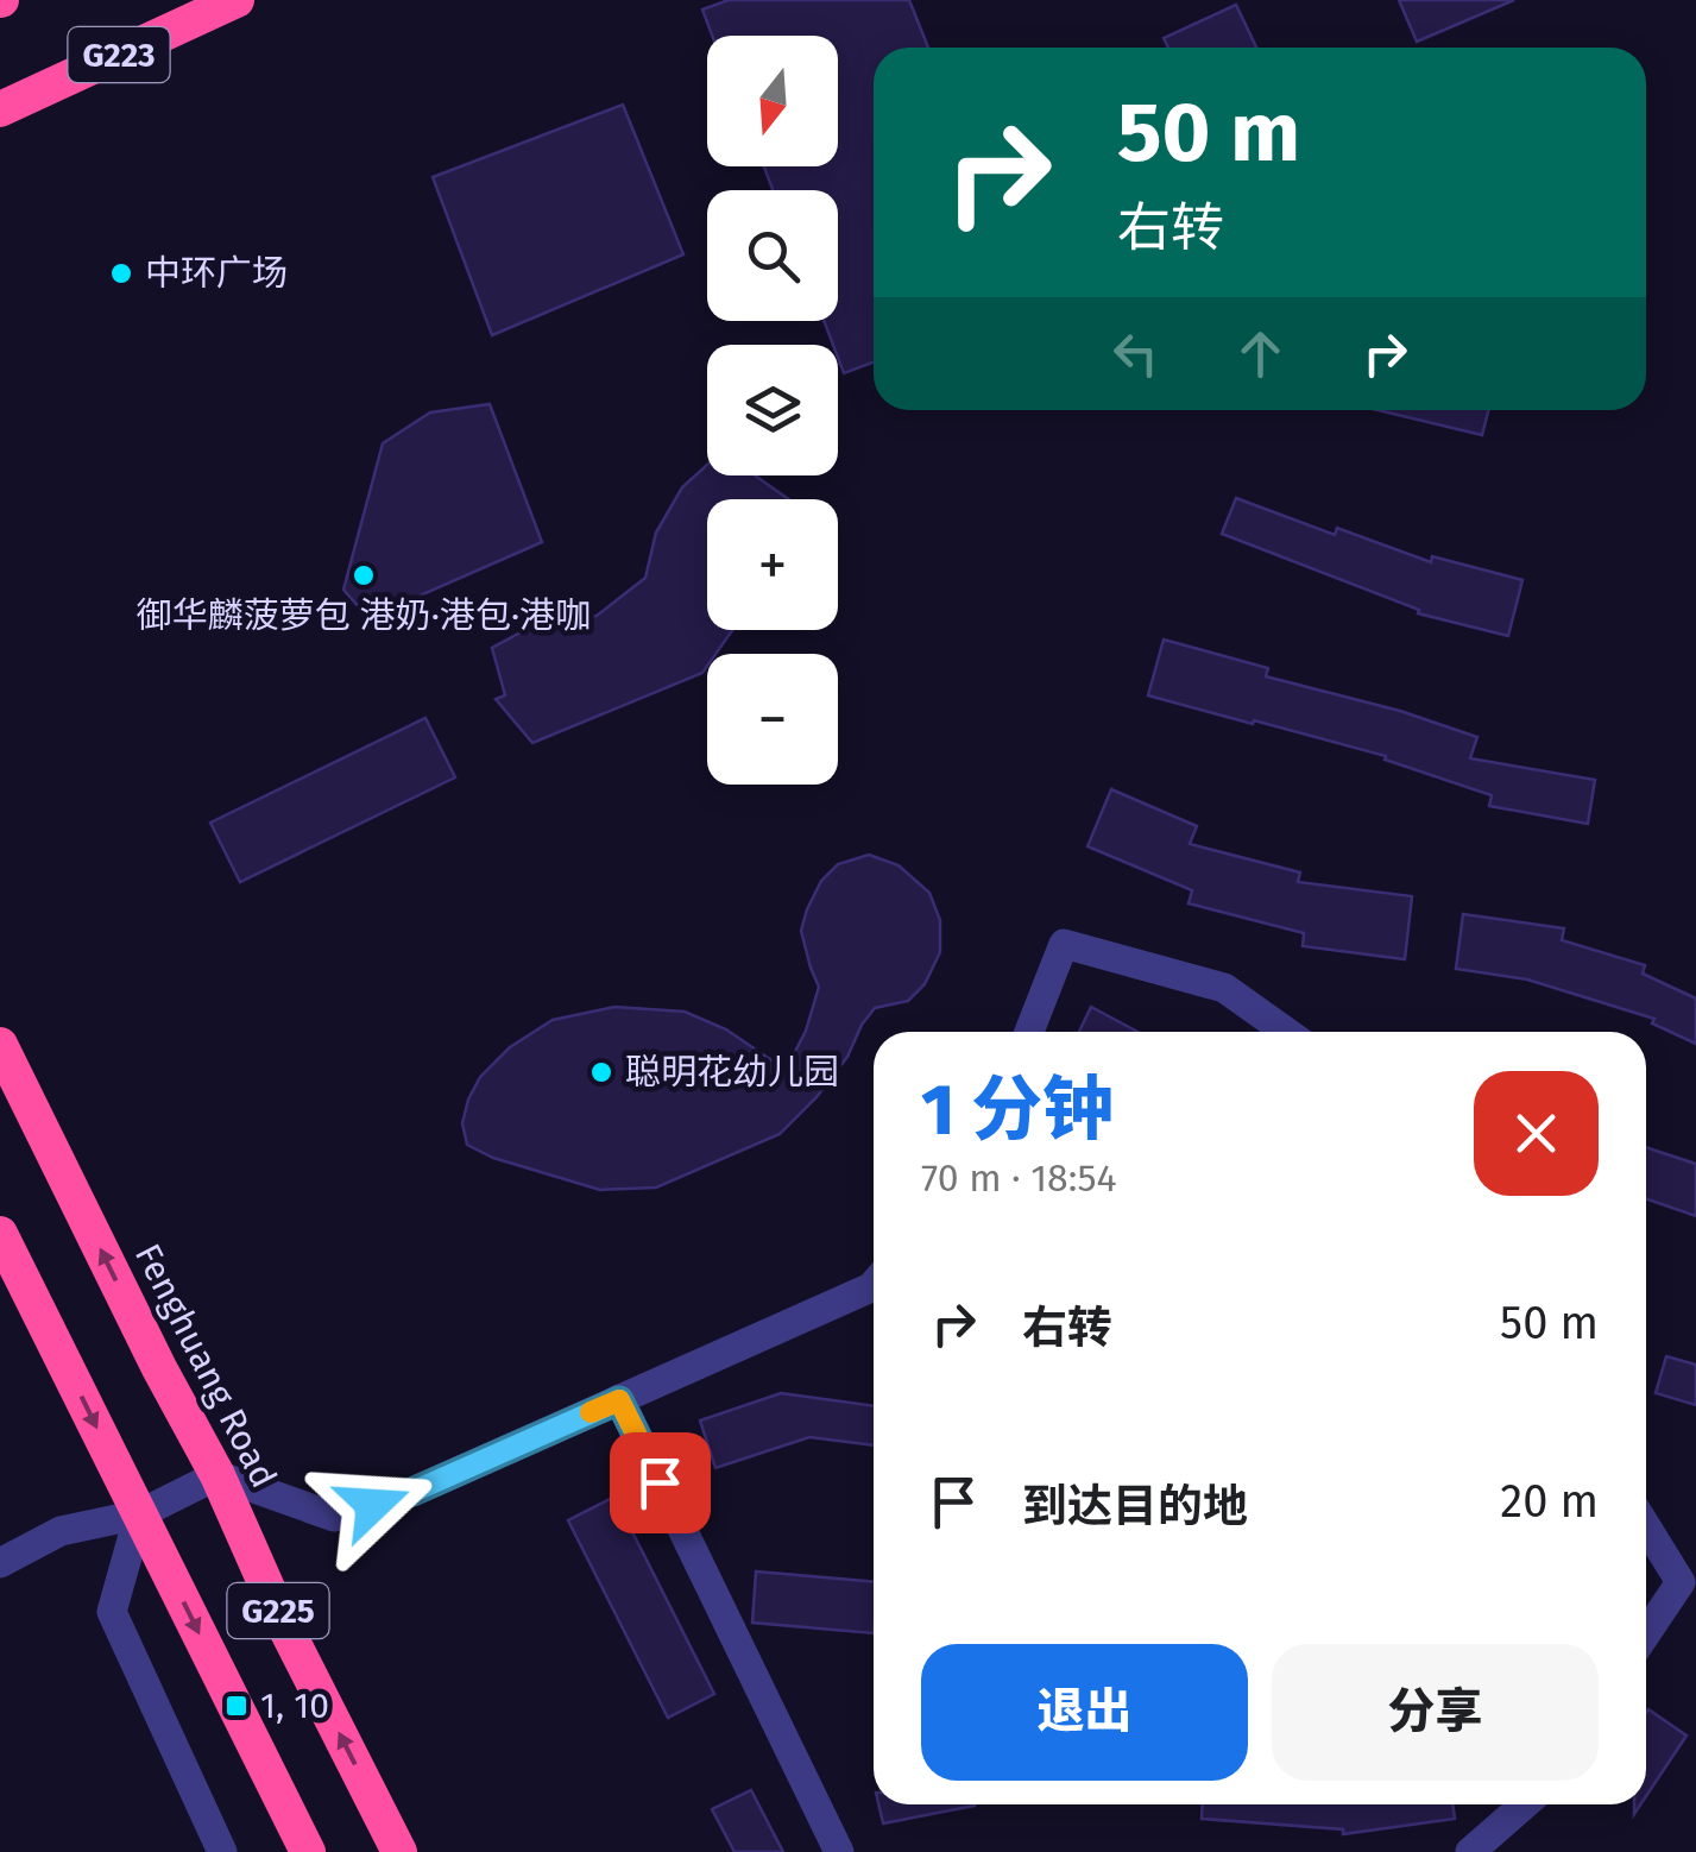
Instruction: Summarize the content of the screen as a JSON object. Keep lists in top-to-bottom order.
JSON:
{
  "streets": {
    "highway": ["G223", "Fenghuang Road", "G225"]
  },
  "places": {
    "other": ["中环广场", "御华麟菠萝包 港奶·港包·港咖", "聪明花幼儿园"],
    "transit": ["1, 10"]
  },
  "north": "bottom",
  "page": {
    "map_buttons": ["+", "−"],
    "turn": ["50 m", "右转"],
    "heading": ["1 分钟", "70 m · 18:54"],
    "list": [
      {
        "name": "右转",
        "value": "50 m"
      },
      {
        "name": "到达目的地",
        "value": "20 m"
      }
    ],
    "buttons": ["退出", "分享"]
  }
}
